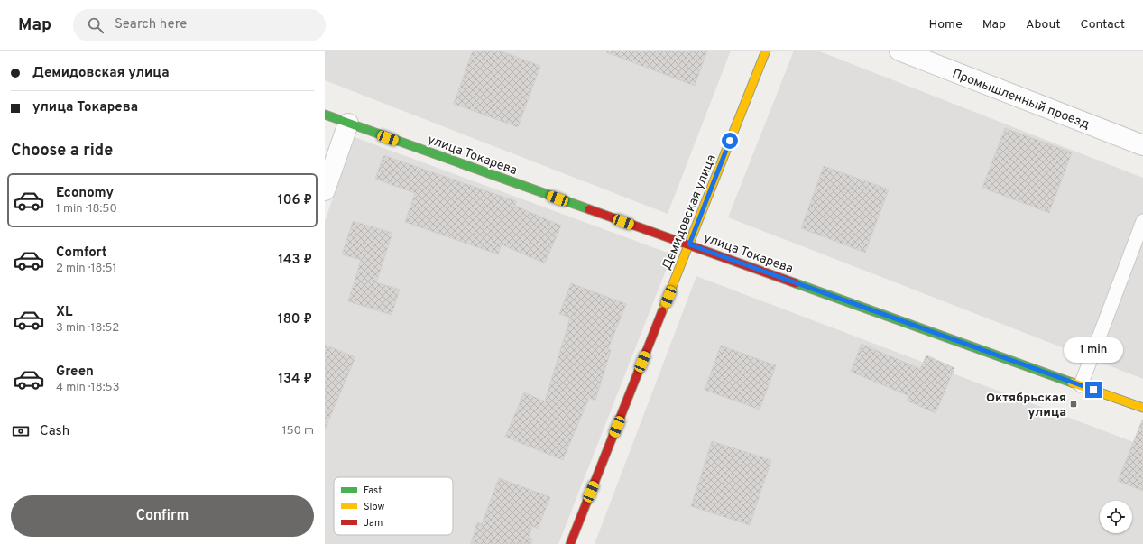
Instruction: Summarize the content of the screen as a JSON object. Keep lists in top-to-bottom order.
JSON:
{
  "streets": {
    "street": ["Промышленный проезд", "улица Токарева", "Демидовская улица"]
  },
  "crossings": [
    ["улица Токарева", "Демидовская улица"]
  ],
  "places": {
    "transit": ["Октябрьская улица"]
  },
  "legend": ["Fast", "Slow", "Jam"],
  "page": {
    "header": "Map",
    "search": "Search here",
    "nav": [
      "Home",
      "Map",
      "About",
      "Contact"
    ],
    "banner": ["Демидовская улица", "улица Токарева"],
    "heading": "Choose a ride",
    "list": [
      {
        "name": "Economy",
        "note": "1 min · 18:50",
        "value": "106 ₽"
      },
      {
        "name": "Comfort",
        "note": "2 min · 18:51",
        "value": "143 ₽"
      },
      {
        "name": "XL",
        "note": "3 min · 18:52",
        "value": "180 ₽"
      },
      {
        "name": "Green",
        "note": "4 min · 18:53",
        "value": "134 ₽"
      }
    ],
    "bubble": "1 min",
    "pay": ["Cash", "150 m"],
    "buttons": "Confirm"
  }
}
